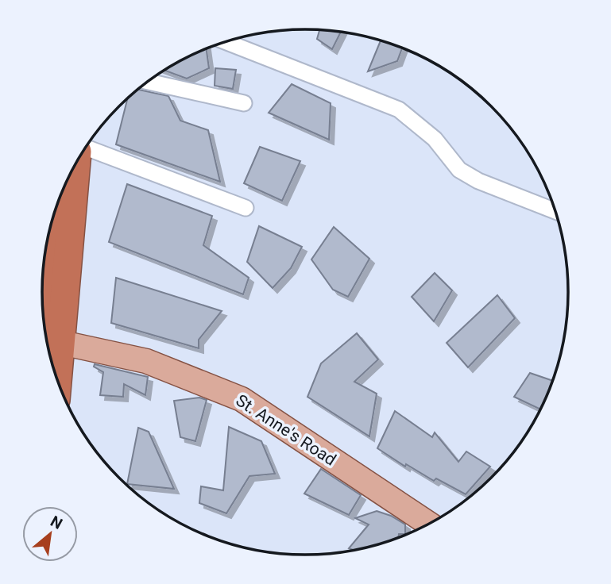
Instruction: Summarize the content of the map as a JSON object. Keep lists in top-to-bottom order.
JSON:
{
  "streets": {
    "main road": ["St. Anne's Road"]
  },
  "north": "top right"
}
